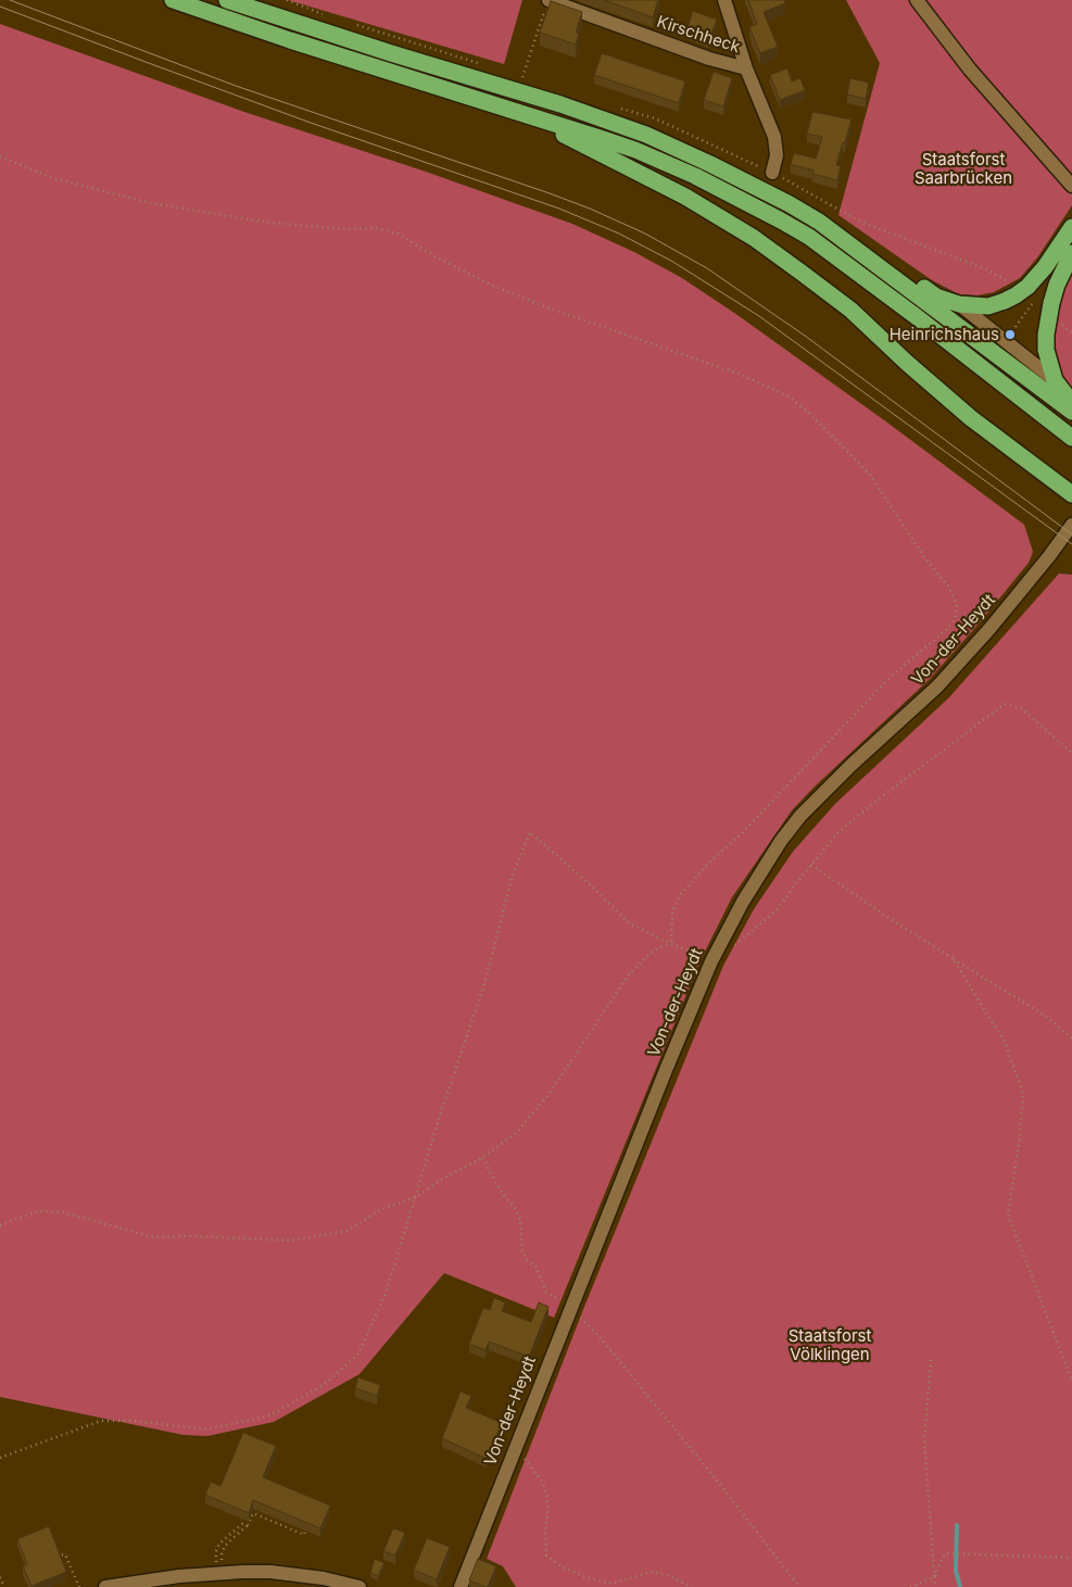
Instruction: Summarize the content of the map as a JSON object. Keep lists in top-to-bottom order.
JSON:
{
  "streets": {
    "street": ["Kirschheck", "Von-der-Heydt"]
  },
  "parks": ["Staatsforst Saarbrücken", "Staatsforst Völklingen"],
  "places": ["Heinrichshaus"]
}
